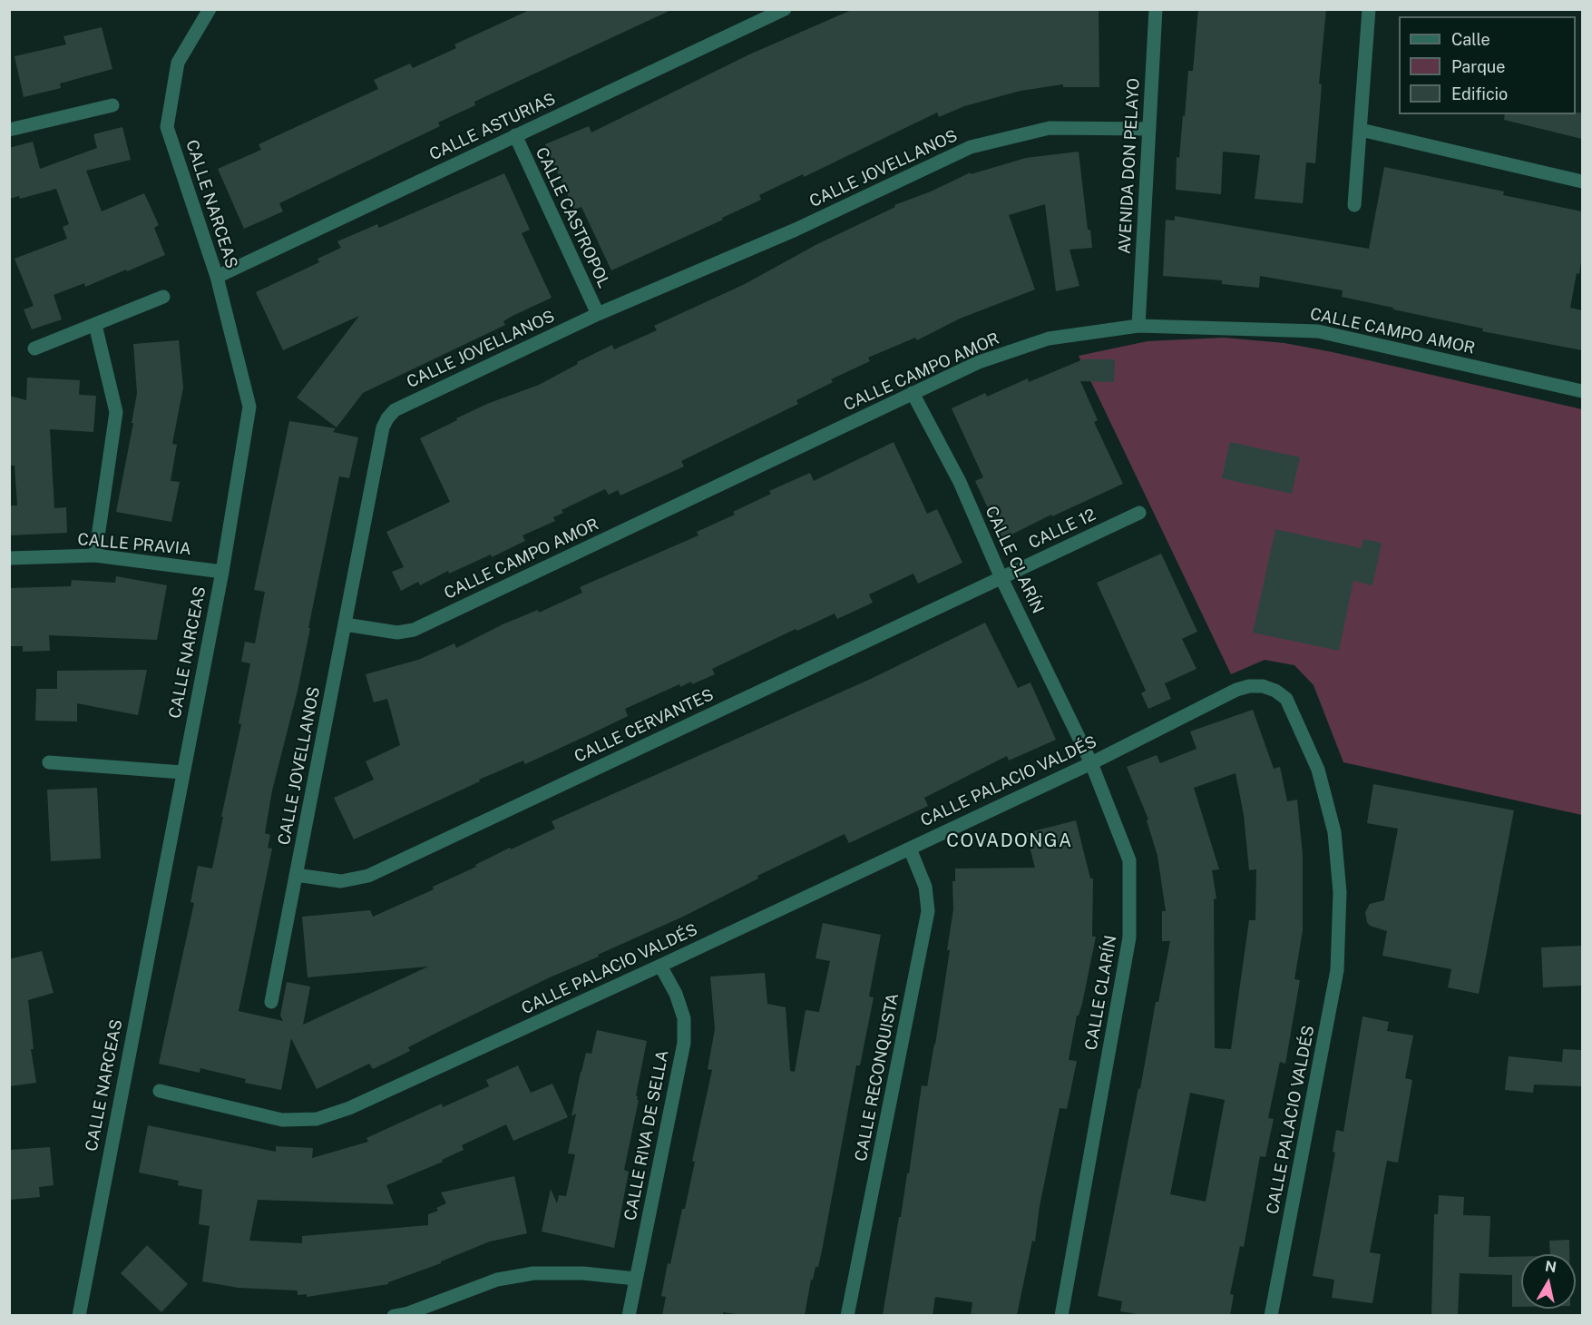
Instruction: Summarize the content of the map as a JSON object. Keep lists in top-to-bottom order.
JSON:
{
  "streets": {
    "street": [
      "CALLE ASTURIAS",
      "AVENIDA DON PELAYO",
      "CALLE JOVELLANOS",
      "CALLE NARCEAS",
      "CALLE CASTROPOL",
      "CALLE CAMPO AMOR",
      "CALLE 12",
      "CALLE PRAVIA",
      "CALLE CLARÍN",
      "CALLE CERVANTES",
      "CALLE PALACIO VALDÉS",
      "CALLE RECONQUISTA",
      "CALLE RIVA DE SELLA"
    ]
  },
  "crossings": [
    ["CALLE ASTURIAS", "CALLE NARCEAS"],
    ["CALLE ASTURIAS", "CALLE CASTROPOL"],
    ["AVENIDA DON PELAYO", "CALLE JOVELLANOS"],
    ["AVENIDA DON PELAYO", "CALLE CAMPO AMOR"],
    ["CALLE JOVELLANOS", "CALLE CASTROPOL"],
    ["CALLE JOVELLANOS", "CALLE CAMPO AMOR"],
    ["CALLE JOVELLANOS", "CALLE CERVANTES"],
    ["CALLE NARCEAS", "CALLE PRAVIA"],
    ["CALLE CAMPO AMOR", "CALLE CLARÍN"],
    ["CALLE 12", "CALLE CLARÍN"],
    ["CALLE 12", "CALLE CERVANTES"],
    ["CALLE CLARÍN", "CALLE CERVANTES"],
    ["CALLE CLARÍN", "CALLE PALACIO VALDÉS"],
    ["CALLE PALACIO VALDÉS", "CALLE RECONQUISTA"],
    ["CALLE PALACIO VALDÉS", "CALLE RIVA DE SELLA"]
  ],
  "districts": ["COVADONGA"],
  "legend": ["Calle", "Parque", "Edificio"],
  "north": "top"
}
